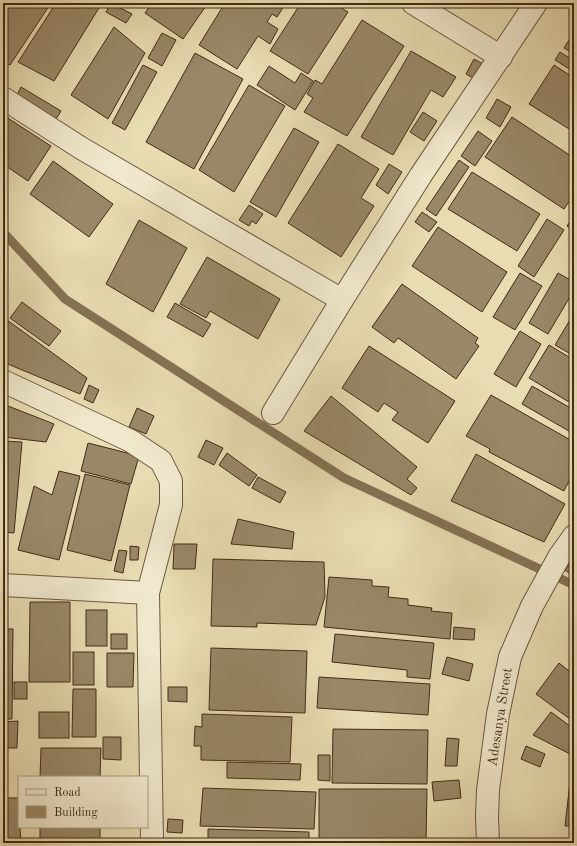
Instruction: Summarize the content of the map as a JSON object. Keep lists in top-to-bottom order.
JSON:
{
  "streets": {
    "street": ["Adesanya Street"]
  },
  "legend": ["Road", "Building"]
}
